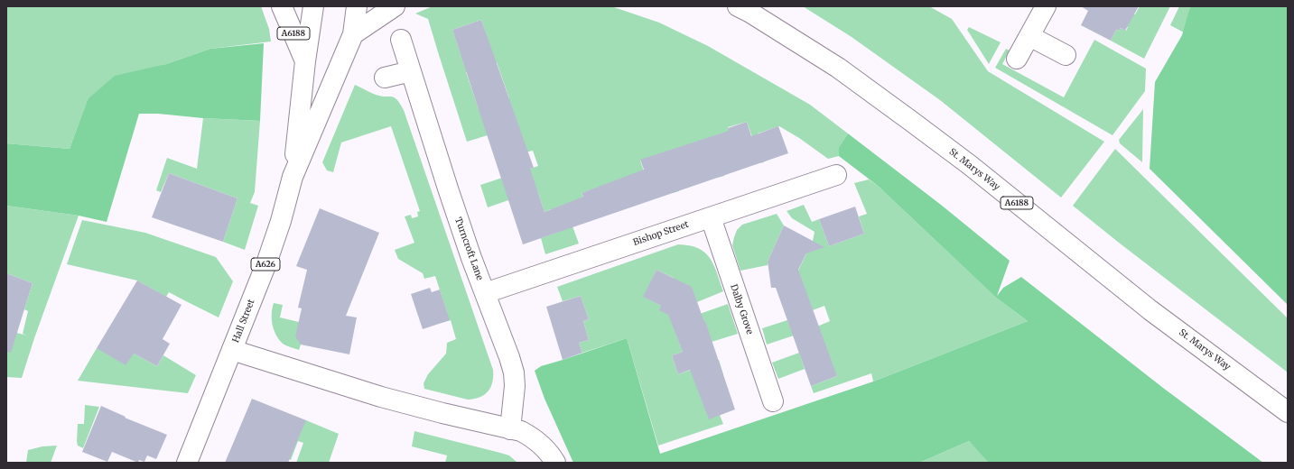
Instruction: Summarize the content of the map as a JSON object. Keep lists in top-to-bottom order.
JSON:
{
  "streets": {
    "main road": [
      "A6188",
      "St. Marys Way",
      "Bishop Street",
      "Turncroft Lane",
      "A626",
      "Dalby Grove",
      "Hall Street"
    ]
  },
  "crossings": [
    ["A6188", "Hall Street"],
    ["Bishop Street", "Turncroft Lane"],
    ["Bishop Street", "Dalby Grove"]
  ]
}
